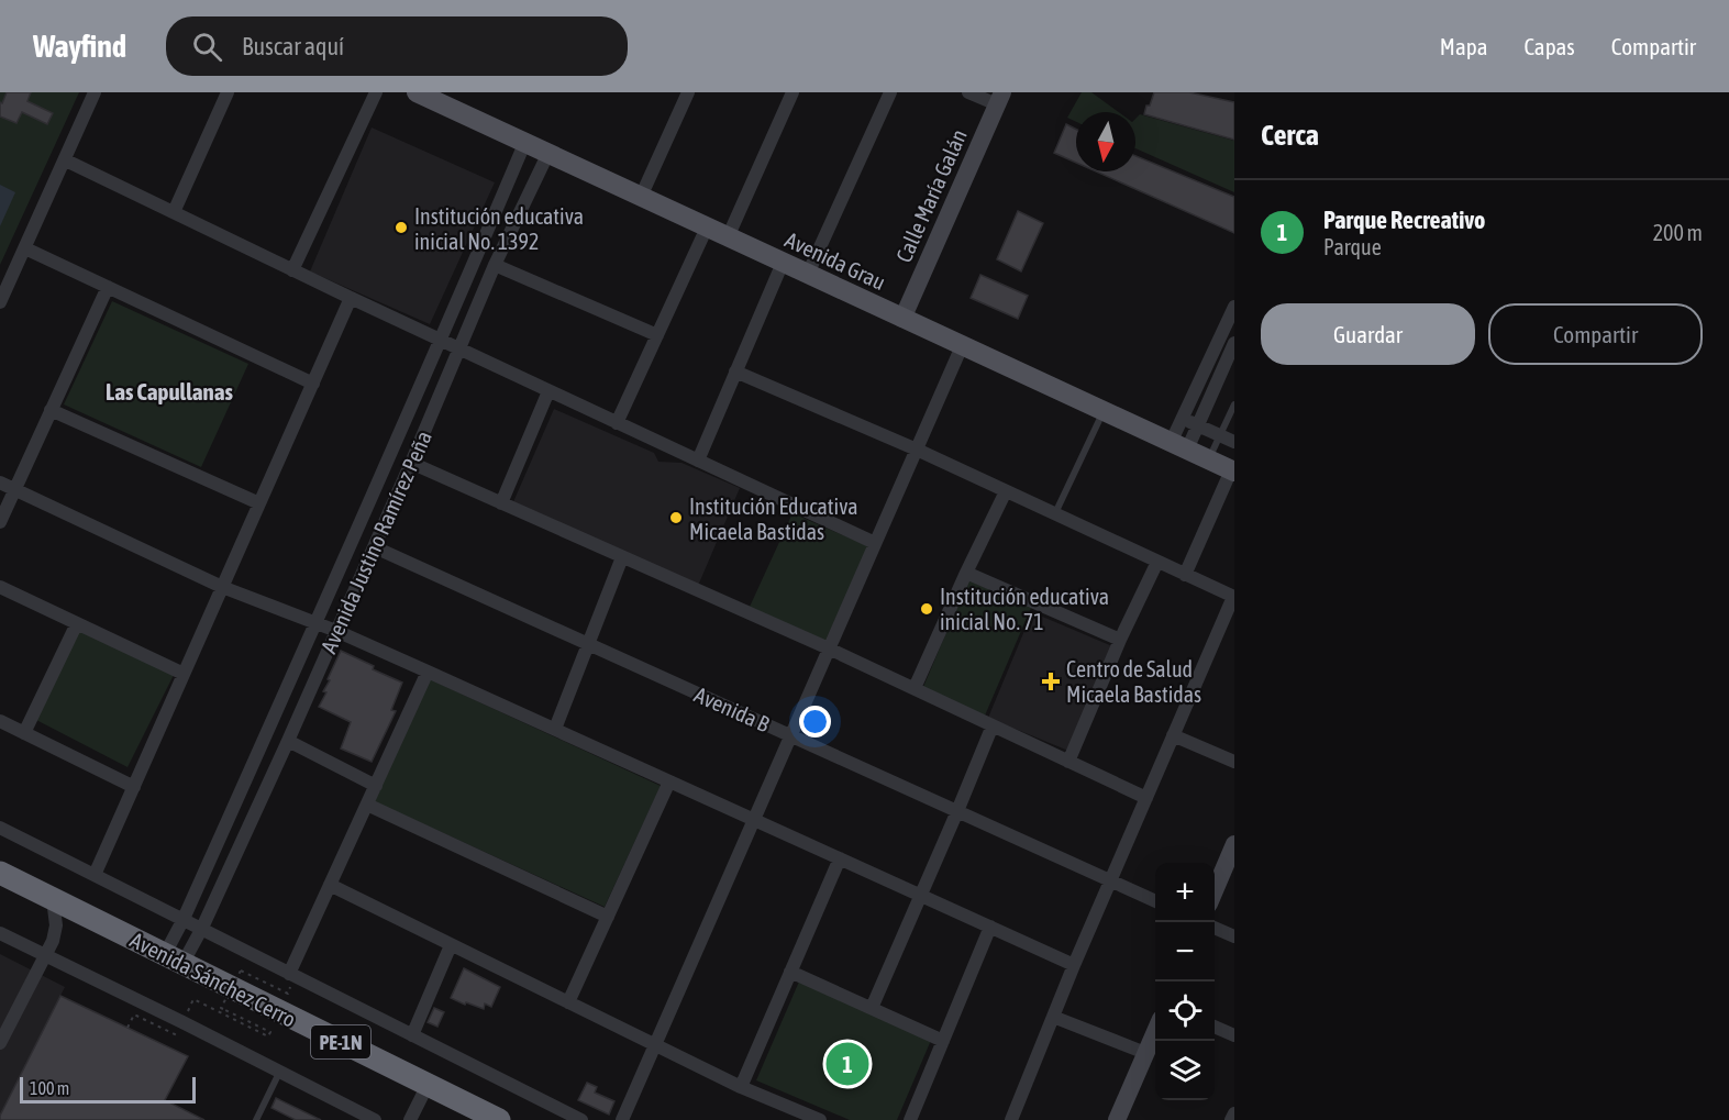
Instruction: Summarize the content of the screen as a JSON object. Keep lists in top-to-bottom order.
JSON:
{
  "streets": {
    "highway": ["Avenida Sánchez Cerro", "PE-1N"],
    "main road": ["Avenida Grau"],
    "street": ["Calle María Galán", "Avenida Justino Ramírez Peña", "Avenida B"]
  },
  "crossings": [
    ["Calle María Galán", "Avenida Grau"],
    ["Avenida Grau", "Avenida Justino Ramírez Peña"],
    ["Avenida Justino Ramírez Peña", "Avenida B"],
    ["Avenida Justino Ramírez Peña", "Avenida Sánchez Cerro"]
  ],
  "districts": ["Las Capullanas"],
  "places": {
    "other": ["Institución educativa inicial No. 1392", "Institución Educativa Micaela Bastidas", "Institución educativa inicial No. 71"],
    "health": ["Centro de Salud Micaela Bastidas"]
  },
  "scale_bar": "100 m",
  "north": "bottom",
  "page": {
    "header": "Wayfind",
    "search": "Buscar aquí",
    "nav": ["Mapa", "Capas", "Compartir"],
    "heading": "Cerca",
    "list": [
      {
        "mark": "1",
        "name": "Parque Recreativo",
        "note": "Parque",
        "value": "200 m"
      }
    ],
    "buttons": ["Guardar", "Compartir"],
    "map_buttons": ["+", "−"],
    "pins": "1",
    "scale": "100 m"
  }
}
